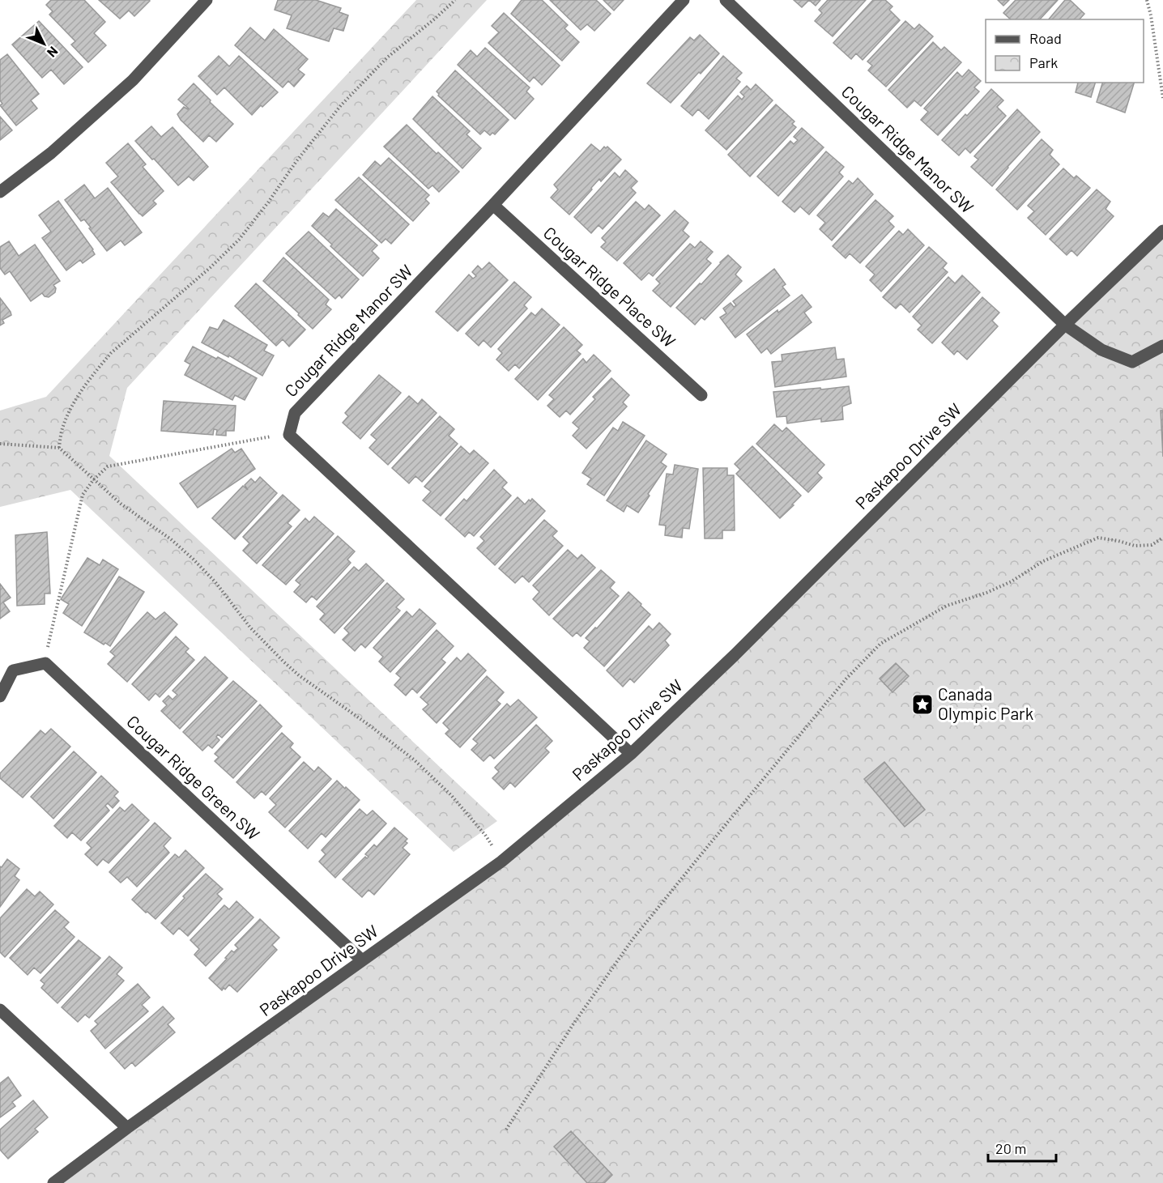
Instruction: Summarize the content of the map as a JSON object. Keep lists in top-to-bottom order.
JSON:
{
  "streets": {
    "street": [
      "Cougar Ridge Manor SW",
      "Cougar Ridge Place SW",
      "Paskapoo Drive SW",
      "Cougar Ridge Green SW"
    ]
  },
  "crossings": [
    ["Cougar Ridge Manor SW", "Cougar Ridge Place SW"],
    ["Cougar Ridge Manor SW", "Paskapoo Drive SW"],
    ["Paskapoo Drive SW", "Cougar Ridge Green SW"]
  ],
  "places": {
    "place": ["Canada Olympic Park"]
  },
  "legend": ["Road", "Park"],
  "scale_bar": "20 m",
  "north": "bottom right"
}
